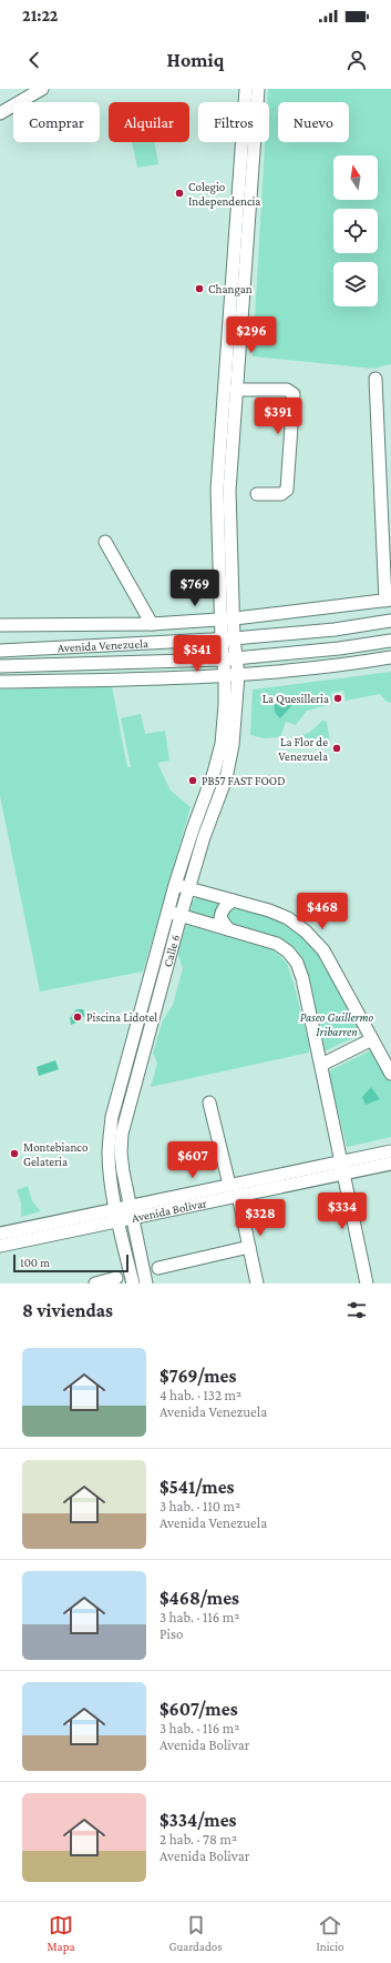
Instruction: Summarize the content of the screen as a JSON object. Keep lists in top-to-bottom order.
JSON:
{
  "streets": {
    "street": ["Avenida Venezuela", "Calle 6", "Avenida Bolivar"]
  },
  "crossings": [
    ["Avenida Venezuela", "Calle 6"],
    ["Calle 6", "Avenida Bolivar"]
  ],
  "parks": ["Paseo Guillermo Iribarren"],
  "places": [
    "Colegio Independencia",
    "Changan",
    "La Quesilleria",
    "La Flor de Venezuela",
    "PB57 FAST FOOD",
    "Piscina Lidotel",
    "Montebianco Gelateria"
  ],
  "scale_bar": "100 m",
  "north": "top",
  "page": {
    "status": "21:22",
    "header": "Homiq",
    "chip": [
      "Comprar",
      "Alquilar",
      "Filtros",
      "Nuevo"
    ],
    "price": [
      "$296",
      "$391",
      "$769",
      "$541",
      "$468",
      "$607",
      "$334",
      "$328"
    ],
    "scale": "100 m",
    "heading": "8 viviendas",
    "list": [
      {
        "name": "$769/mes",
        "note": "4 hab. · 132 m² · Avenida Venezuela"
      },
      {
        "name": "$541/mes",
        "note": "3 hab. · 110 m² · Avenida Venezuela"
      },
      {
        "name": "$468/mes",
        "note": "3 hab. · 116 m² · Piso"
      },
      {
        "name": "$607/mes",
        "note": "3 hab. · 116 m² · Avenida Bolivar"
      },
      {
        "name": "$334/mes",
        "note": "2 hab. · 78 m² · Avenida Bolivar"
      }
    ],
    "tabs": ["Mapa", "Guardados", "Inicio"]
  }
}
